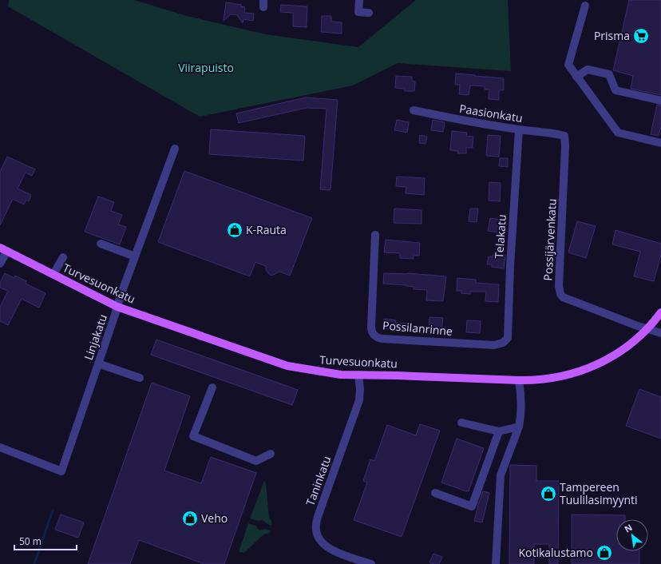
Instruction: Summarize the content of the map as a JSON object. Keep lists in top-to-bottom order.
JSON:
{
  "streets": {
    "main road": ["Turvesuonkatu"],
    "street": [
      "Paasionkatu",
      "Telakatu",
      "Possijärvenkatu",
      "Possilanrinne",
      "Linjakatu",
      "Taninkatu"
    ]
  },
  "crossings": [
    ["Paasionkatu", "Telakatu"],
    ["Paasionkatu", "Possijärvenkatu"],
    ["Telakatu", "Possilanrinne"],
    ["Possijärvenkatu", "Turvesuonkatu"],
    ["Turvesuonkatu", "Linjakatu"],
    ["Turvesuonkatu", "Taninkatu"]
  ],
  "parks": ["Viirapuisto"],
  "places": {
    "supermarket": ["Prisma"],
    "shop": [
      "K-Rauta",
      "Tampereen Tuulilasimyynti",
      "Veho",
      "Kotikalustamo"
    ]
  },
  "scale_bar": "50 m",
  "north": "top left"
}
